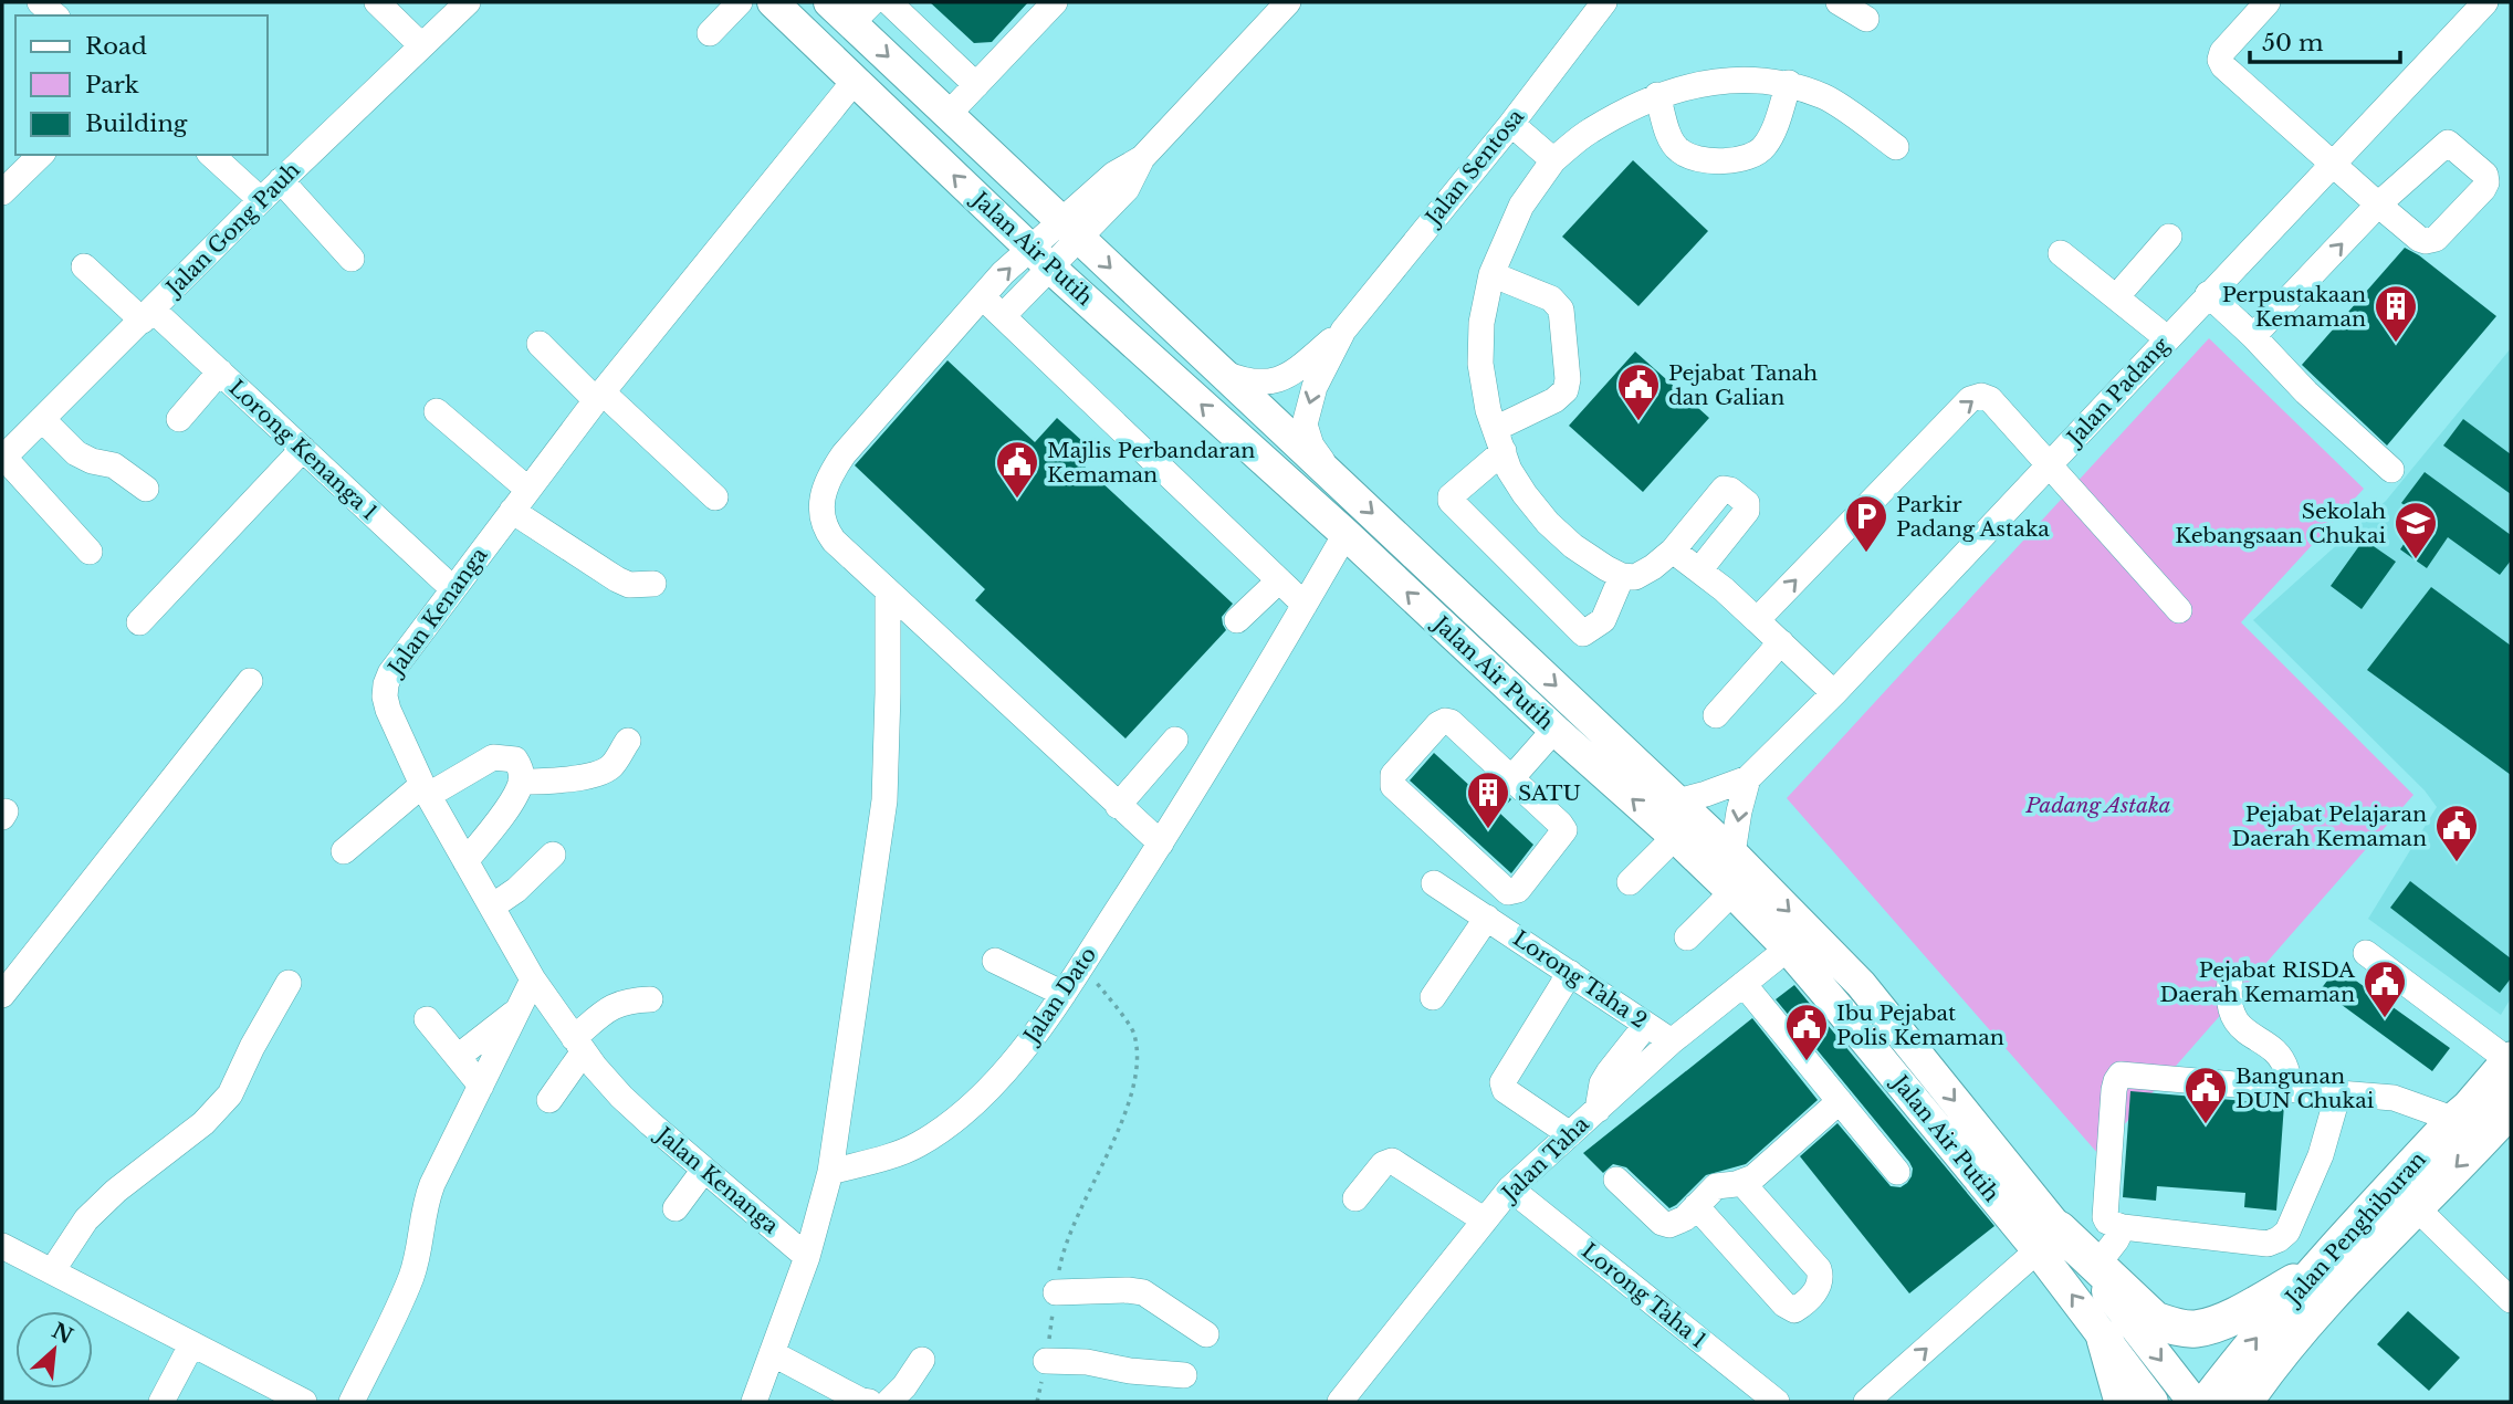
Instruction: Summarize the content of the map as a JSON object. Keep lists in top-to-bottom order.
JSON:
{
  "streets": {
    "highway": ["Jalan Penghiburan"],
    "main road": ["Jalan Air Putih"],
    "street": [
      "Jalan Sentosa",
      "Jalan Gong Pauh",
      "Jalan Padang",
      "Lorong Kenanga 1",
      "Jalan Kenanga",
      "Lorong Taha 2",
      "Jalan Dato",
      "Jalan Taha",
      "Lorong Taha 1"
    ]
  },
  "crossings": [
    ["Jalan Gong Pauh", "Lorong Kenanga 1"],
    ["Jalan Air Putih", "Jalan Kenanga"],
    ["Jalan Air Putih", "Jalan Dato"],
    ["Jalan Air Putih", "Jalan Taha"],
    ["Lorong Kenanga 1", "Jalan Kenanga"],
    ["Lorong Taha 2", "Jalan Taha"],
    ["Jalan Taha", "Lorong Taha 1"]
  ],
  "parks": ["Padang Astaka"],
  "places": {
    "building": ["Perpustakaan Kemaman", "SATU"],
    "public building": [
      "Pejabat Tanah dan Galian",
      "Majlis Perbandaran Kemaman",
      "Pejabat Pelajaran Daerah Kemaman",
      "Pejabat RISDA Daerah Kemaman",
      "Ibu Pejabat Polis Kemaman",
      "Bangunan DUN Chukai"
    ],
    "parking": ["Parkir Padang Astaka"],
    "school or university": ["Sekolah Kebangsaan Chukai"]
  },
  "legend": ["Road", "Park", "Building"],
  "scale_bar": "50 m",
  "north": "top right"
}
